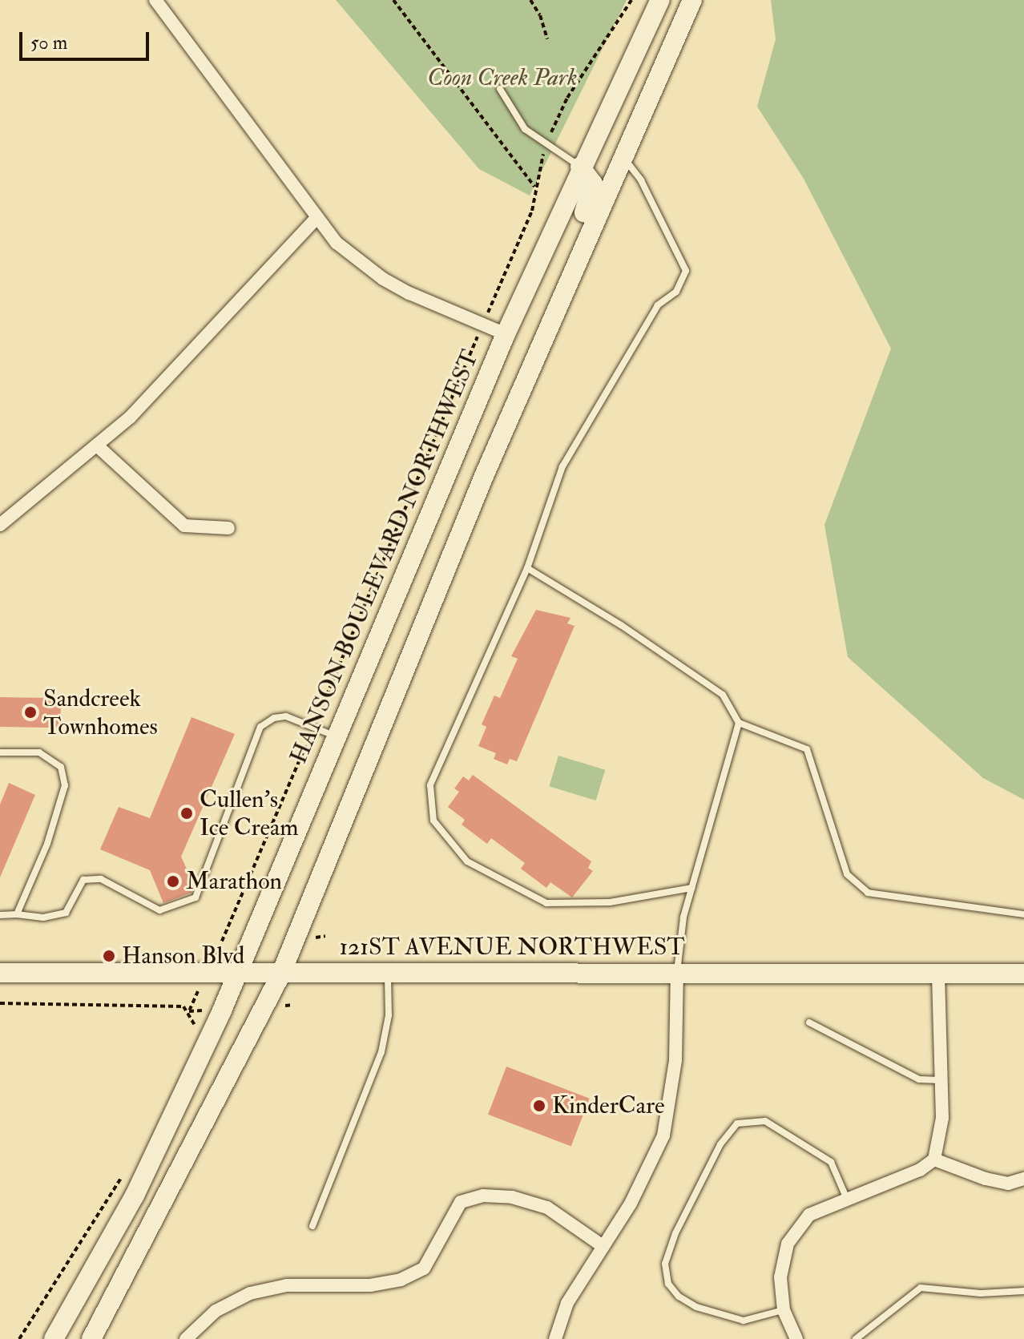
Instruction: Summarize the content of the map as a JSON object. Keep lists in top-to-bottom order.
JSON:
{
  "streets": {
    "main road": ["HANSON BOULEVARD NORTHWEST", "121ST AVENUE NORTHWEST"]
  },
  "crossings": [
    ["HANSON BOULEVARD NORTHWEST", "121ST AVENUE NORTHWEST"]
  ],
  "parks": ["Coon Creek Park"],
  "places": [
    "Sandcreek Townhomes",
    "Cullen's Ice Cream",
    "Marathon",
    "Hanson Blvd",
    "KinderCare"
  ],
  "scale_bar": "50 m"
}
